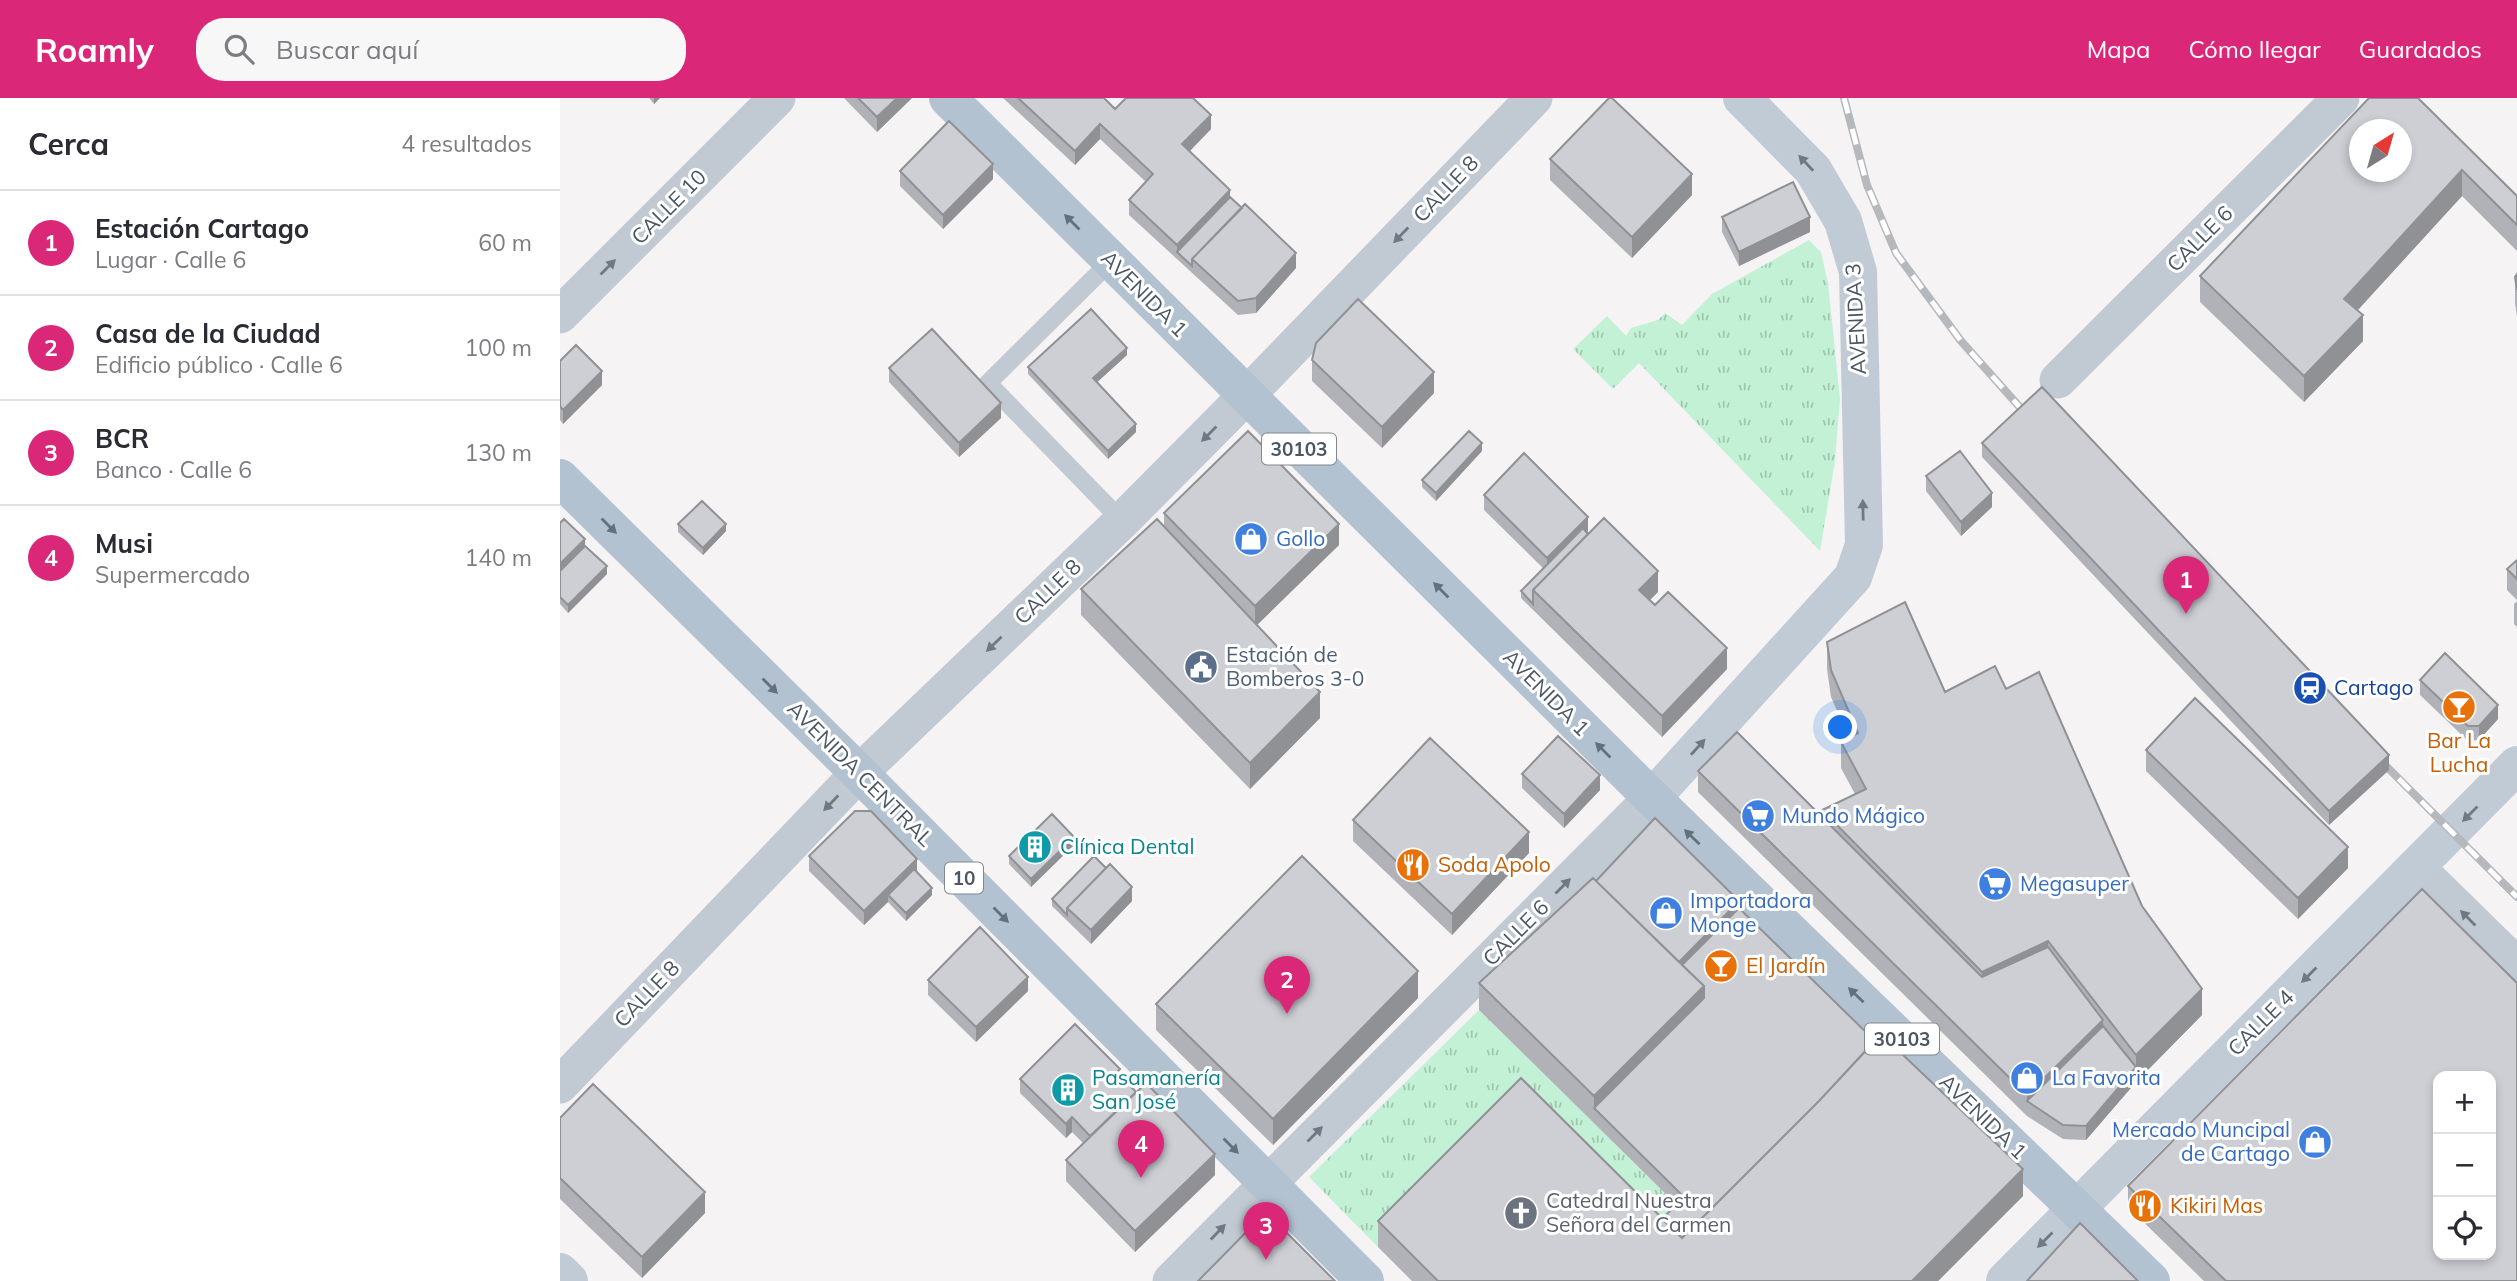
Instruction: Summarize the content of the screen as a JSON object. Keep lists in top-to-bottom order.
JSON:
{
  "streets": {
    "main road": [
      "AVENIDA 1",
      "30103",
      "AVENIDA CENTRAL",
      "10"
    ],
    "street": [
      "CALLE 8",
      "CALLE 10",
      "CALLE 6",
      "AVENIDA 3",
      "CALLE 4"
    ]
  },
  "crossings": [
    ["CALLE 8", "AVENIDA 1"],
    ["CALLE 8", "AVENIDA CENTRAL"],
    ["CALLE 6", "AVENIDA 1"],
    ["CALLE 6", "AVENIDA 3"],
    ["CALLE 6", "AVENIDA CENTRAL"],
    ["AVENIDA 1", "CALLE 4"]
  ],
  "one_way": [
    "CALLE 8",
    "CALLE 10",
    "CALLE 6",
    "AVENIDA 1",
    "AVENIDA 3",
    "AVENIDA CENTRAL",
    "CALLE 4"
  ],
  "places": {
    "shop": [
      "Gollo",
      "Importadora Monge",
      "La Favorita",
      "Mercado Muncipal de Cartago"
    ],
    "public building": ["Estación de Bomberos 3-0"],
    "station": ["Cartago"],
    "bar": ["Bar La Lucha", "El Jardín"],
    "supermarket": ["Mundo Mágico", "Megasuper"],
    "building": ["Clínica Dental", "Pasamanería San José"],
    "restaurant": ["Soda Apolo", "Kikiri Mas"],
    "church": ["Catedral Nuestra Señora del Carmen"]
  },
  "north": "top right",
  "page": {
    "header": "Roamly",
    "search": "Buscar aquí",
    "nav": ["Mapa", "Cómo llegar", "Guardados"],
    "heading": ["Cerca", "4 resultados"],
    "list": [
      {
        "mark": "1",
        "name": "Estación Cartago",
        "note": "Lugar · Calle 6",
        "value": "60 m"
      },
      {
        "mark": "2",
        "name": "Casa de la Ciudad",
        "note": "Edificio público · Calle 6",
        "value": "100 m"
      },
      {
        "mark": "3",
        "name": "BCR",
        "note": "Banco · Calle 6",
        "value": "130 m"
      },
      {
        "mark": "4",
        "name": "Musi",
        "note": "Supermercado",
        "value": "140 m"
      }
    ],
    "pins": [
      "1",
      "2",
      "4",
      "3"
    ],
    "map_buttons": ["+", "−"]
  }
}
